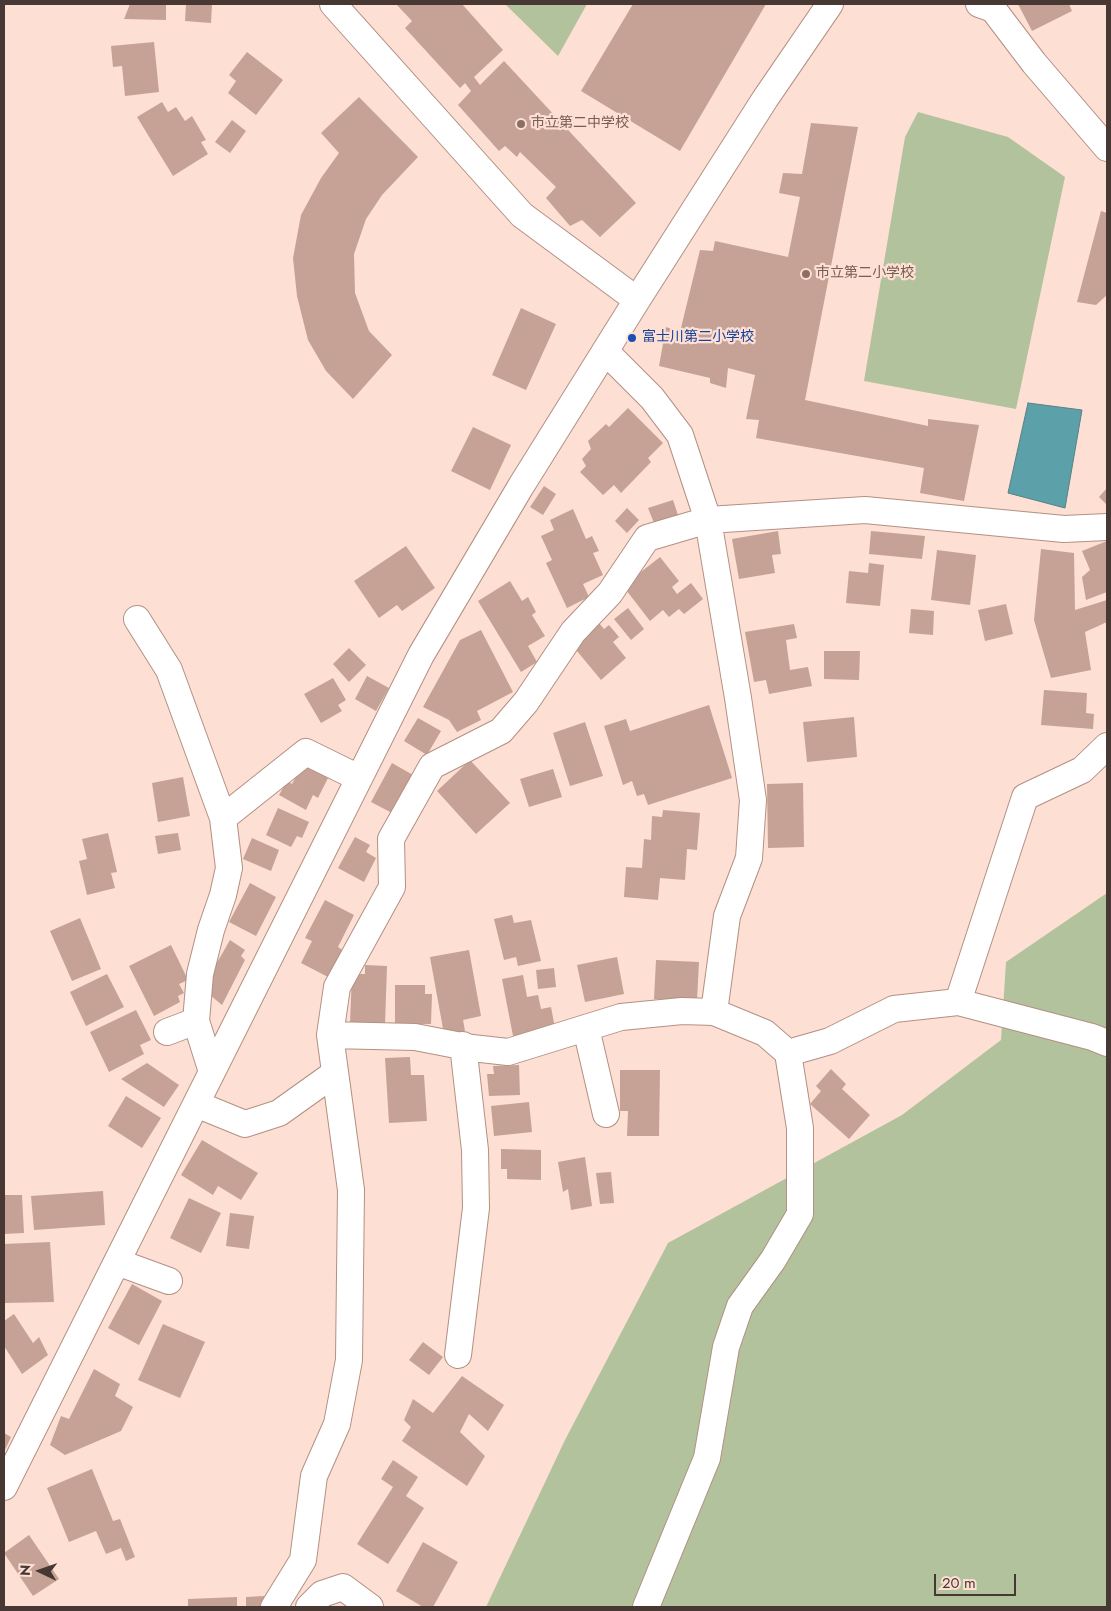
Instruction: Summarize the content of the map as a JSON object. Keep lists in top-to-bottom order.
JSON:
{
  "places": ["市立第二中学校", "市立第二小学校", "富士川第二小学校"],
  "scale_bar": "20 m",
  "north": "left"
}
